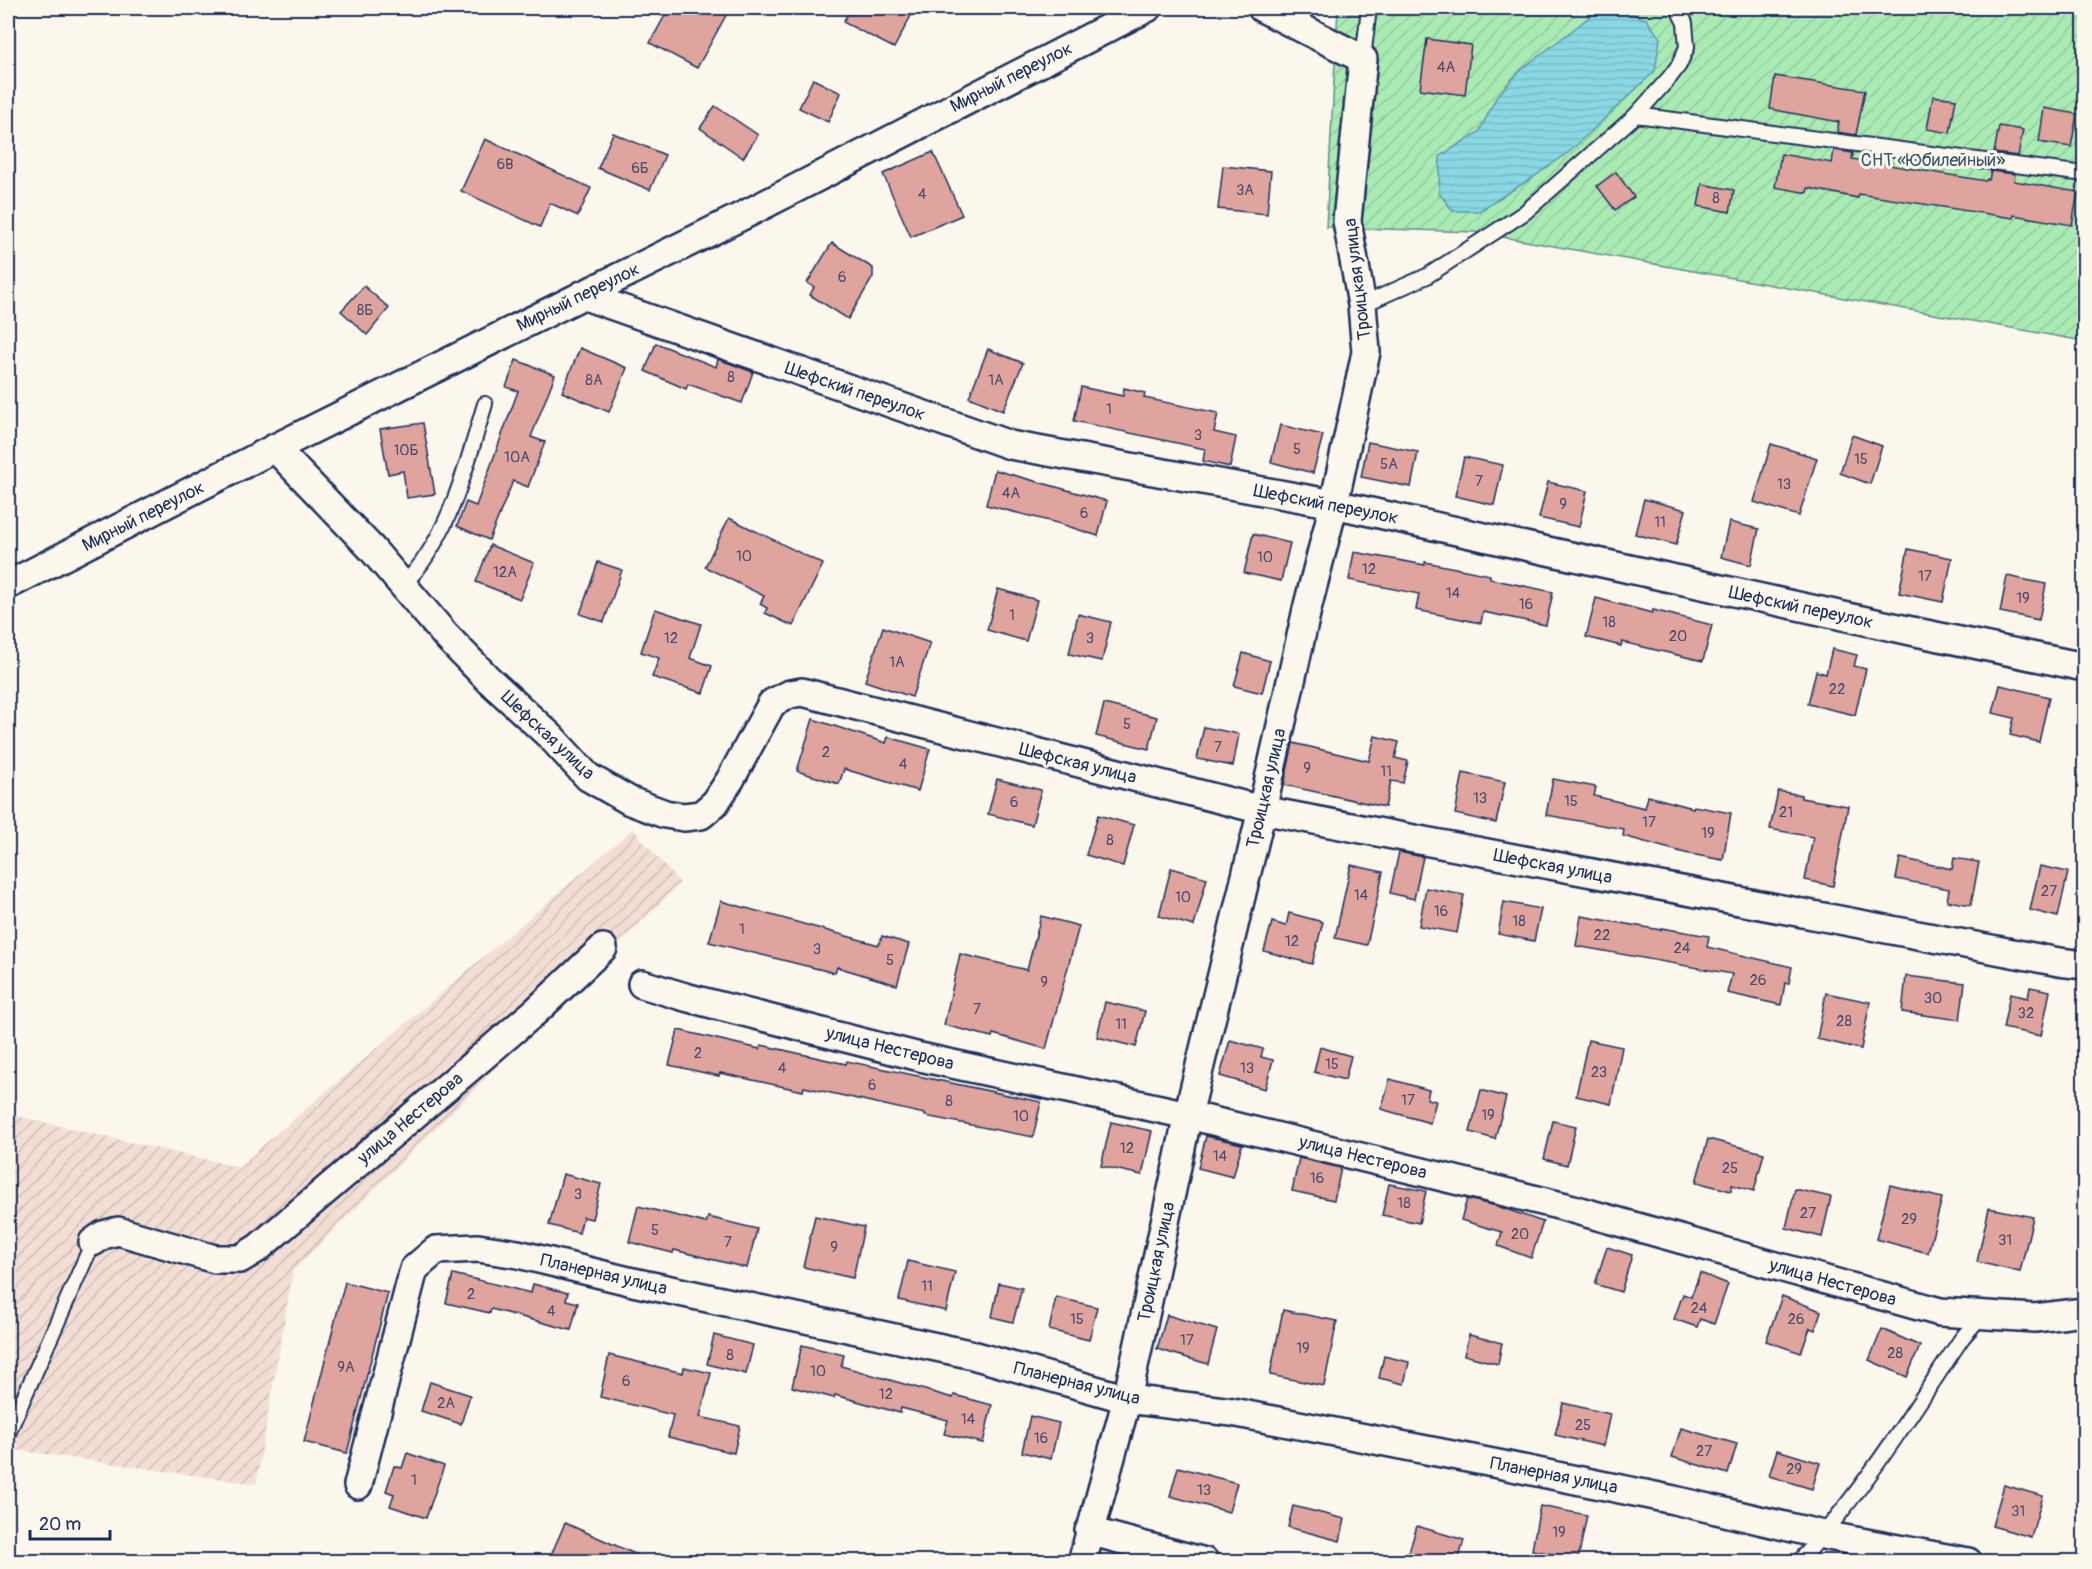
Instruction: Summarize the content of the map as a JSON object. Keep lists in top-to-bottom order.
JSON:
{
  "streets": {
    "street": [
      "Мирный переулок",
      "Троицкая улица",
      "Шефский переулок",
      "Шефская улица",
      "улица Нестерова",
      "Планерная улица"
    ]
  },
  "crossings": [
    ["Мирный переулок", "Шефский переулок"],
    ["Мирный переулок", "Шефская улица"],
    ["Троицкая улица", "Шефский переулок"],
    ["Троицкая улица", "Шефская улица"],
    ["Троицкая улица", "улица Нестерова"],
    ["Троицкая улица", "Планерная улица"]
  ],
  "parks": ["СНТ «Юбилейный»"],
  "house_numbers": [
    "4А",
    "6В",
    "6Б",
    "3А",
    "4",
    "8",
    "6",
    "8Б",
    "8",
    "8А",
    "1А",
    "1",
    "3",
    "5",
    "10Б",
    "10А",
    "15",
    "5А",
    "7",
    "13",
    "4А",
    "9",
    "6",
    "11",
    "10",
    "10",
    "12",
    "12А",
    "17",
    "14",
    "19",
    "16",
    "1",
    "18",
    "20",
    "12",
    "3",
    "1А",
    "22",
    "5",
    "7",
    "2",
    "4",
    "9",
    "11",
    "13",
    "15",
    "6",
    "21",
    "17",
    "19",
    "8",
    "27",
    "14",
    "10",
    "16",
    "18",
    "1",
    "22",
    "12",
    "24",
    "3",
    "5",
    "26",
    "9",
    "30",
    "7",
    "32",
    "28",
    "11",
    "2",
    "15",
    "4",
    "13",
    "23",
    "6",
    "17",
    "8",
    "19",
    "10",
    "12",
    "14",
    "25",
    "16",
    "3",
    "18",
    "27",
    "29",
    "5",
    "20",
    "31",
    "7",
    "9",
    "11",
    "2",
    "24",
    "4",
    "15",
    "26",
    "17",
    "19",
    "28",
    "8",
    "9А",
    "10",
    "6",
    "12",
    "2А",
    "14",
    "25",
    "16",
    "27",
    "29",
    "1",
    "13",
    "31",
    "19"
  ],
  "scale_bar": "20 m"
}
